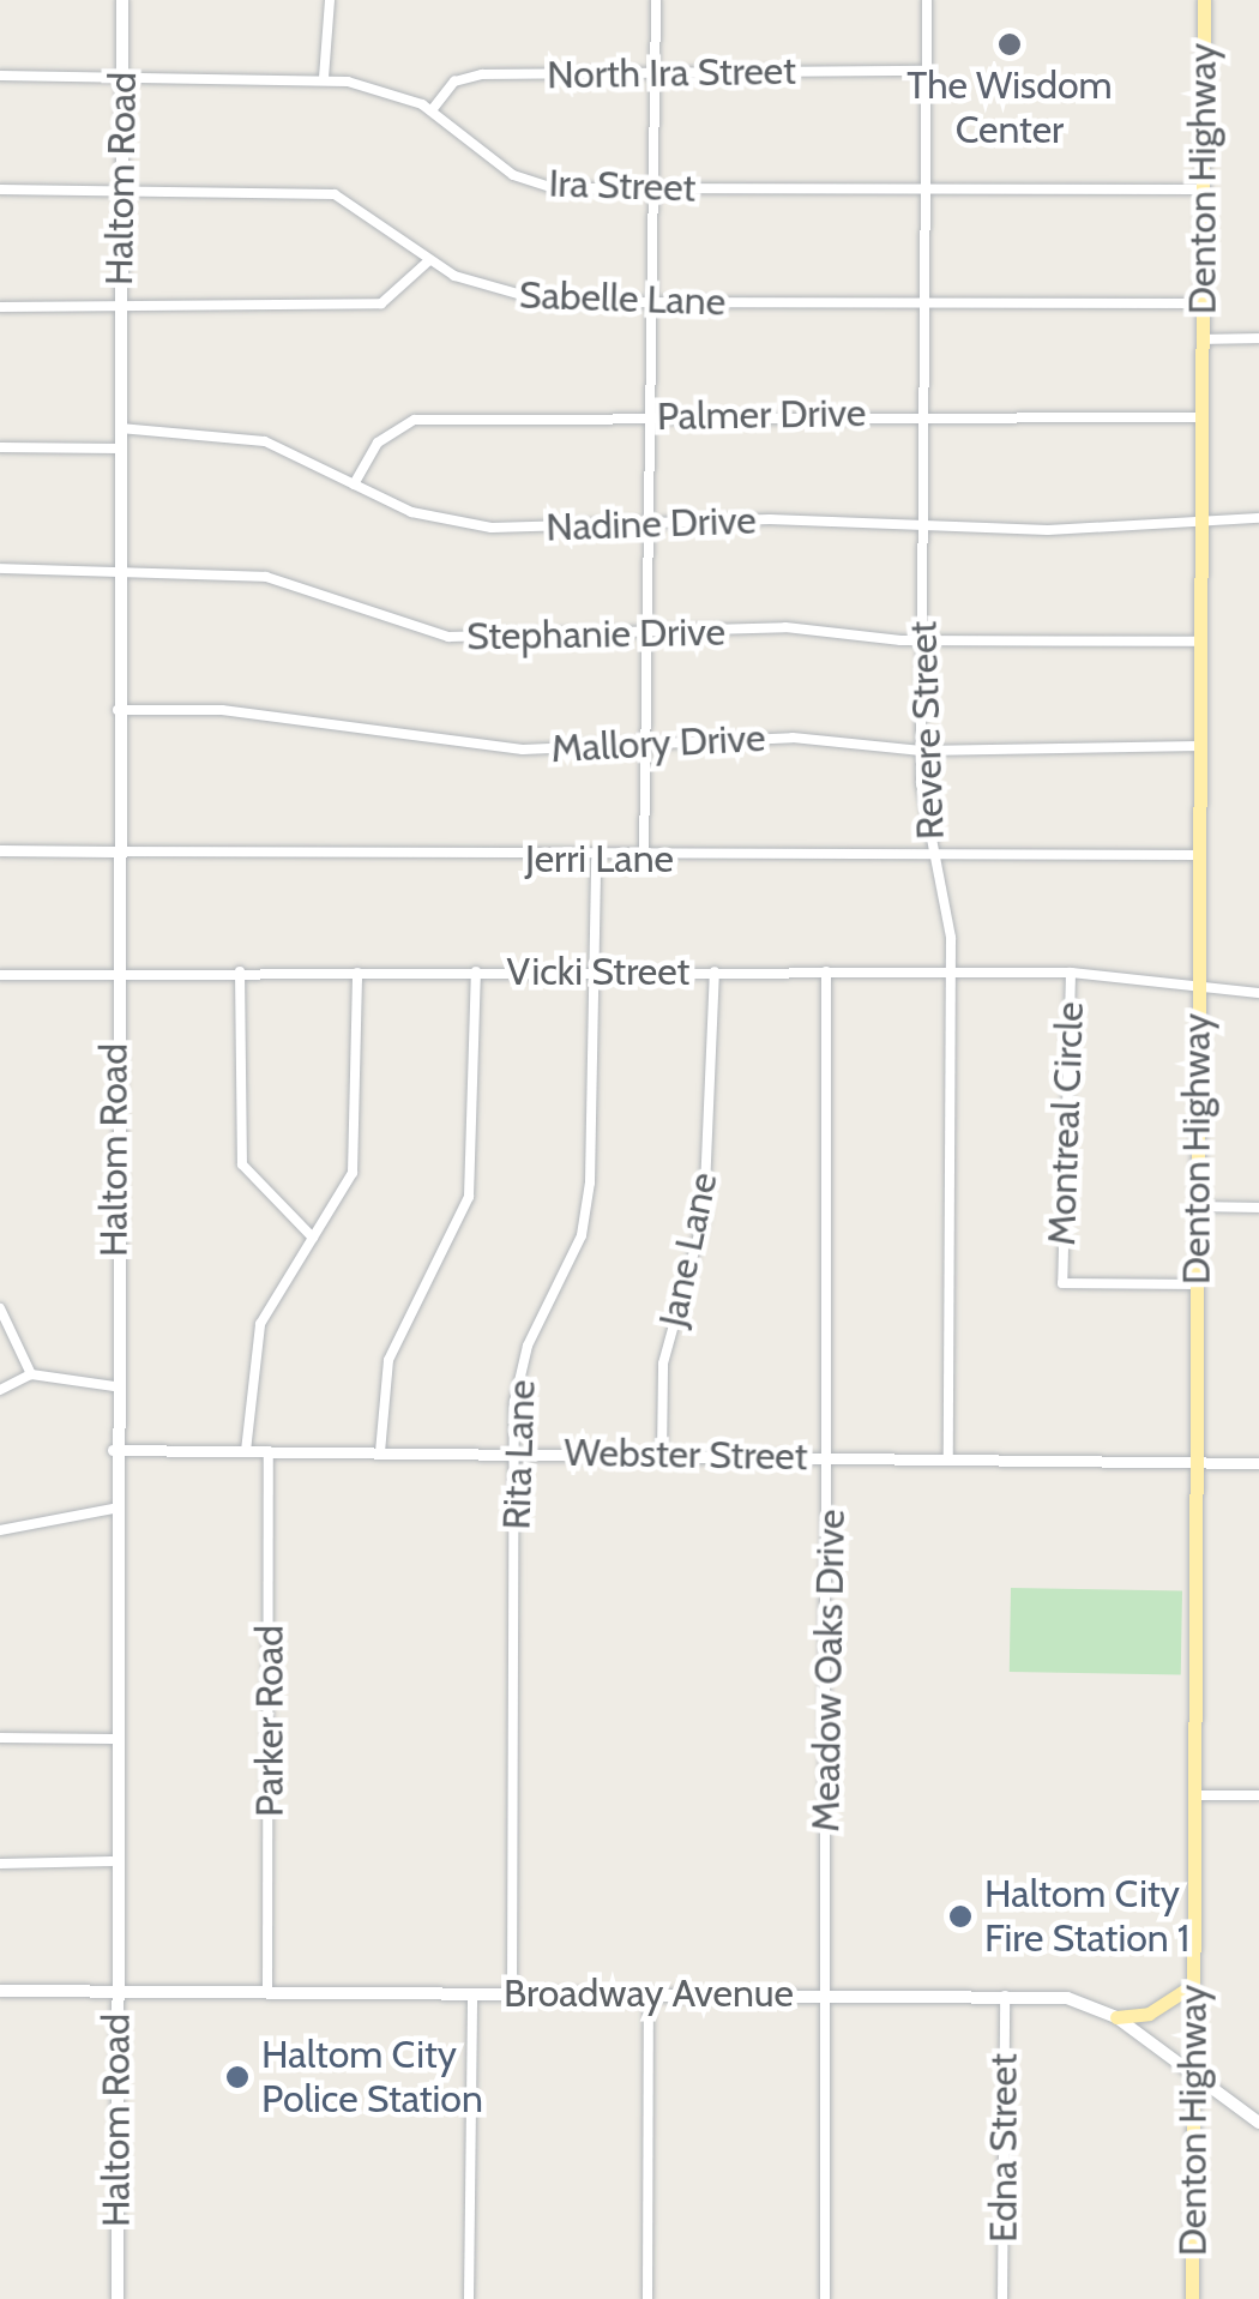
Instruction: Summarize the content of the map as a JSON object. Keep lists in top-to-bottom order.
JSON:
{
  "streets": {
    "main road": ["Haltom Road", "Denton Highway", "Broadway Avenue"],
    "street": [
      "North Ira Street",
      "Ira Street",
      "Sabelle Lane",
      "Palmer Drive",
      "Nadine Drive",
      "Stephanie Drive",
      "Revere Street",
      "Mallory Drive",
      "Jerri Lane",
      "Vicki Street",
      "Montreal Circle",
      "Jane Lane",
      "Rita Lane",
      "Webster Street",
      "Meadow Oaks Drive",
      "Parker Road",
      "Edna Street"
    ]
  },
  "crossings": [
    ["North Ira Street", "Ira Street"],
    ["North Ira Street", "Revere Street"],
    ["Haltom Road", "Ira Street"],
    ["Haltom Road", "Sabelle Lane"],
    ["Haltom Road", "Nadine Drive"],
    ["Haltom Road", "Stephanie Drive"],
    ["Haltom Road", "Mallory Drive"],
    ["Haltom Road", "Jerri Lane"],
    ["Haltom Road", "Vicki Street"],
    ["Haltom Road", "Webster Street"],
    ["Haltom Road", "Broadway Avenue"],
    ["Denton Highway", "Ira Street"],
    ["Denton Highway", "Sabelle Lane"],
    ["Denton Highway", "Palmer Drive"],
    ["Denton Highway", "Nadine Drive"],
    ["Denton Highway", "Stephanie Drive"],
    ["Denton Highway", "Mallory Drive"],
    ["Denton Highway", "Jerri Lane"],
    ["Denton Highway", "Vicki Street"],
    ["Denton Highway", "Montreal Circle"],
    ["Denton Highway", "Webster Street"],
    ["Denton Highway", "Broadway Avenue"],
    ["Ira Street", "Revere Street"],
    ["Sabelle Lane", "Revere Street"],
    ["Palmer Drive", "Nadine Drive"],
    ["Palmer Drive", "Revere Street"],
    ["Nadine Drive", "Revere Street"],
    ["Stephanie Drive", "Revere Street"],
    ["Revere Street", "Mallory Drive"],
    ["Revere Street", "Jerri Lane"],
    ["Revere Street", "Vicki Street"],
    ["Revere Street", "Webster Street"],
    ["Jerri Lane", "Rita Lane"],
    ["Vicki Street", "Montreal Circle"],
    ["Vicki Street", "Jane Lane"],
    ["Vicki Street", "Rita Lane"],
    ["Vicki Street", "Meadow Oaks Drive"],
    ["Jane Lane", "Webster Street"],
    ["Rita Lane", "Webster Street"],
    ["Rita Lane", "Broadway Avenue"],
    ["Webster Street", "Meadow Oaks Drive"],
    ["Webster Street", "Parker Road"],
    ["Meadow Oaks Drive", "Broadway Avenue"],
    ["Parker Road", "Broadway Avenue"],
    ["Broadway Avenue", "Edna Street"]
  ],
  "places": ["The Wisdom Center", "Haltom City Fire Station 1", "Haltom City Police Station"]
}
